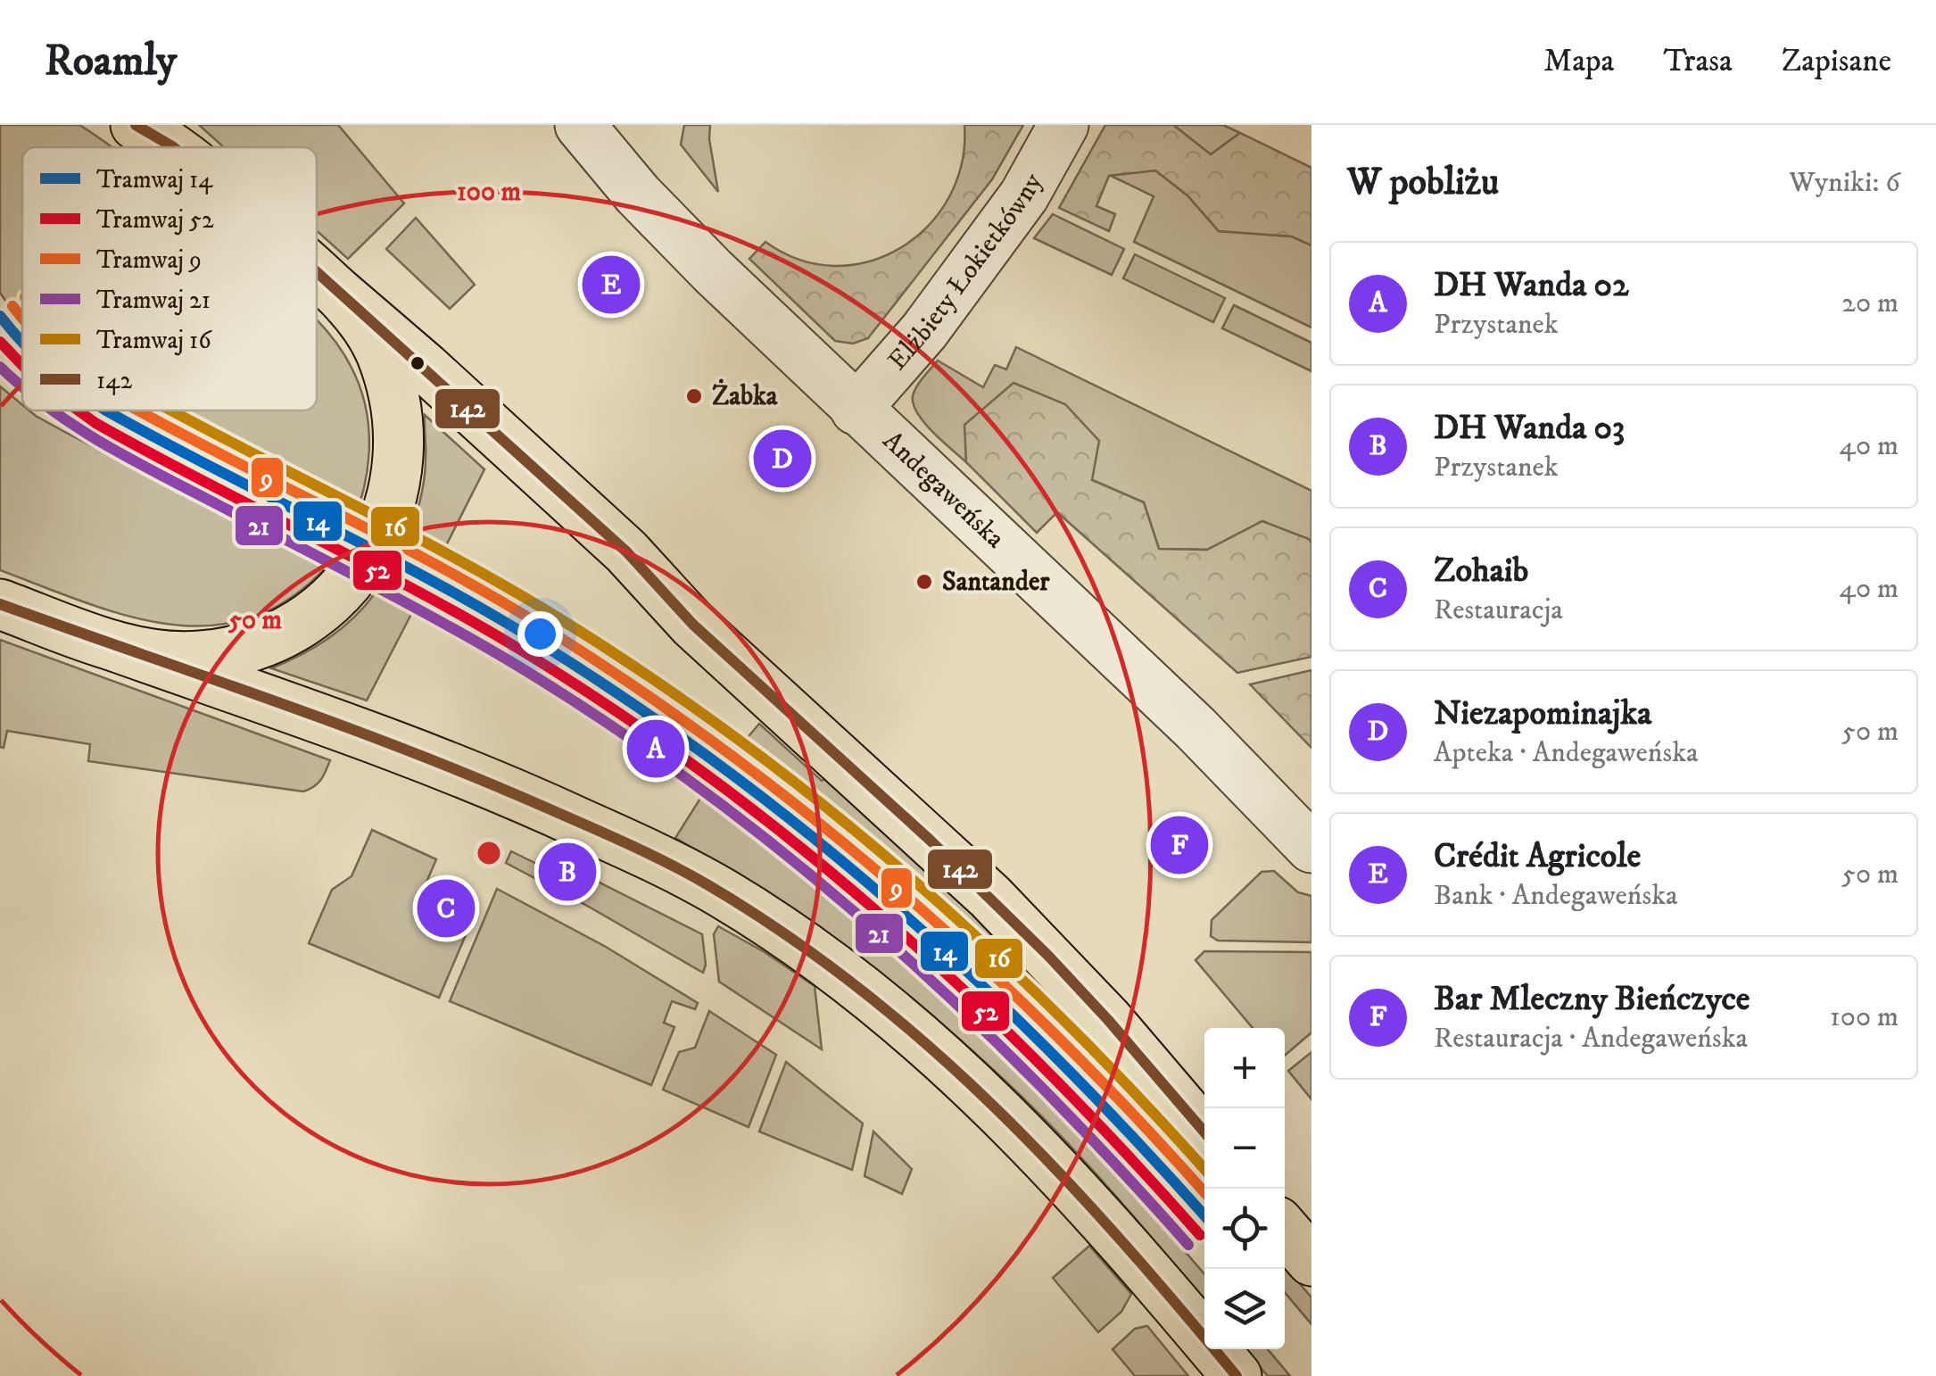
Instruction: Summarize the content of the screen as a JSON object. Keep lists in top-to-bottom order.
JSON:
{
  "streets": {
    "street": ["Elżbiety Łokietkówny", "Andegaweńska"]
  },
  "crossings": [
    ["Elżbiety Łokietkówny", "Andegaweńska"]
  ],
  "places": ["Żabka", "Santander"],
  "lines": [
    "transit line 142",
    "tram line 9",
    "tram line 14",
    "tram line 52",
    "tram line 21",
    "tram line 16"
  ],
  "legend": [
    "Tramwaj 14",
    "Tramwaj 52",
    "Tramwaj 9",
    "Tramwaj 21",
    "Tramwaj 16",
    "142"
  ],
  "page": {
    "header": "Roamly",
    "nav": ["Mapa", "Trasa", "Zapisane"],
    "heading": ["W pobliżu", "Wyniki: 6"],
    "list": [
      {
        "mark": "A",
        "name": "DH Wanda 02",
        "note": "Przystanek",
        "value": "20 m"
      },
      {
        "mark": "B",
        "name": "DH Wanda 03",
        "note": "Przystanek",
        "value": "40 m"
      },
      {
        "mark": "C",
        "name": "Zohaib",
        "note": "Restauracja",
        "value": "40 m"
      },
      {
        "mark": "D",
        "name": "Niezapominajka",
        "note": "Apteka · Andegaweńska",
        "value": "50 m"
      },
      {
        "mark": "E",
        "name": "Crédit Agricole",
        "note": "Bank · Andegaweńska",
        "value": "50 m"
      },
      {
        "mark": "F",
        "name": "Bar Mleczny Bieńczyce",
        "note": "Restauracja · Andegaweńska",
        "value": "100 m"
      }
    ],
    "pins": [
      "E",
      "D",
      "A",
      "F",
      "B",
      "C"
    ],
    "map_buttons": ["+", "−"]
  },
  "rings": ["100 m", "50 m"]
}
